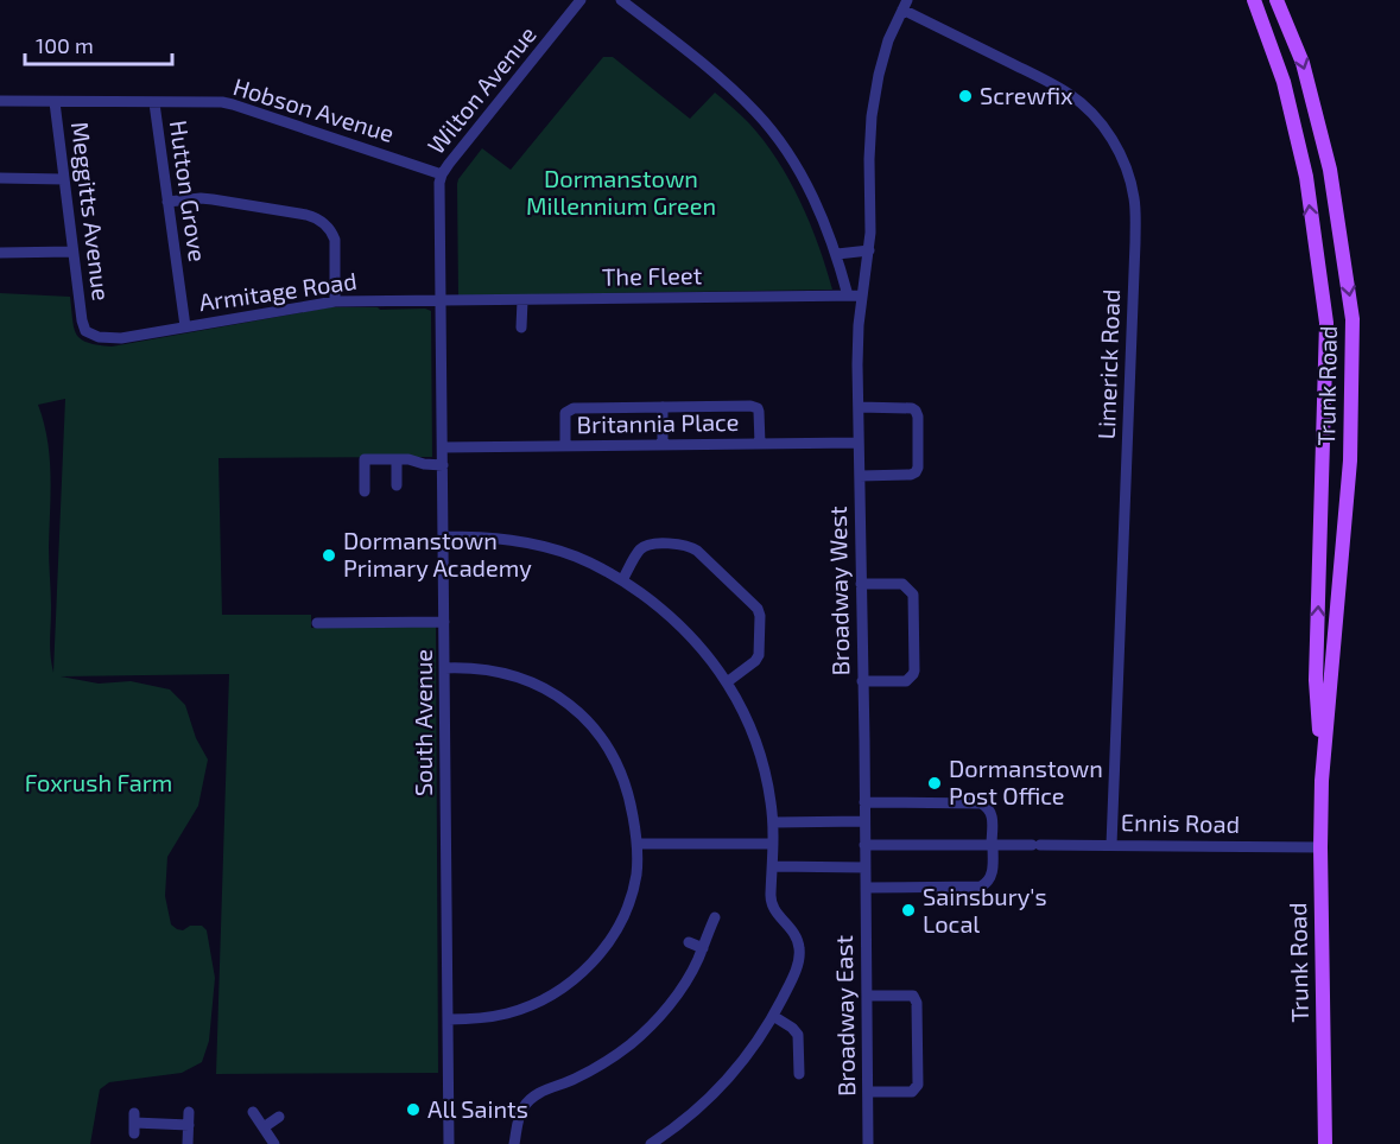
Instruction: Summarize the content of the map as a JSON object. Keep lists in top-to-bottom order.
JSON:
{
  "streets": {
    "main road": ["Trunk Road"],
    "street": [
      "Wilton Avenue",
      "Hobson Avenue",
      "Hutton Grove",
      "Meggitts Avenue",
      "The Fleet",
      "Armitage Road",
      "Limerick Road",
      "Britannia Place",
      "Broadway West",
      "South Avenue",
      "Ennis Road",
      "Broadway East"
    ]
  },
  "crossings": [
    ["Wilton Avenue", "Hobson Avenue"],
    ["Wilton Avenue", "The Fleet"],
    ["Wilton Avenue", "Armitage Road"],
    ["Wilton Avenue", "South Avenue"],
    ["Hobson Avenue", "Hutton Grove"],
    ["Hobson Avenue", "Meggitts Avenue"],
    ["Hutton Grove", "Armitage Road"],
    ["Meggitts Avenue", "Armitage Road"],
    ["The Fleet", "Armitage Road"],
    ["The Fleet", "Broadway West"],
    ["The Fleet", "South Avenue"],
    ["Armitage Road", "South Avenue"],
    ["Limerick Road", "Broadway West"],
    ["Limerick Road", "Ennis Road"],
    ["Trunk Road", "Ennis Road"],
    ["Britannia Place", "Broadway West"],
    ["Britannia Place", "South Avenue"],
    ["Broadway West", "Ennis Road"],
    ["Broadway West", "Broadway East"]
  ],
  "parks": ["Dormanstown Millennium Green", "Foxrush Farm"],
  "places": [
    "Screwfix",
    "Dormanstown Primary Academy",
    "Dormanstown Post Office",
    "Sainsbury's Local",
    "All Saints"
  ],
  "scale_bar": "100 m"
}
